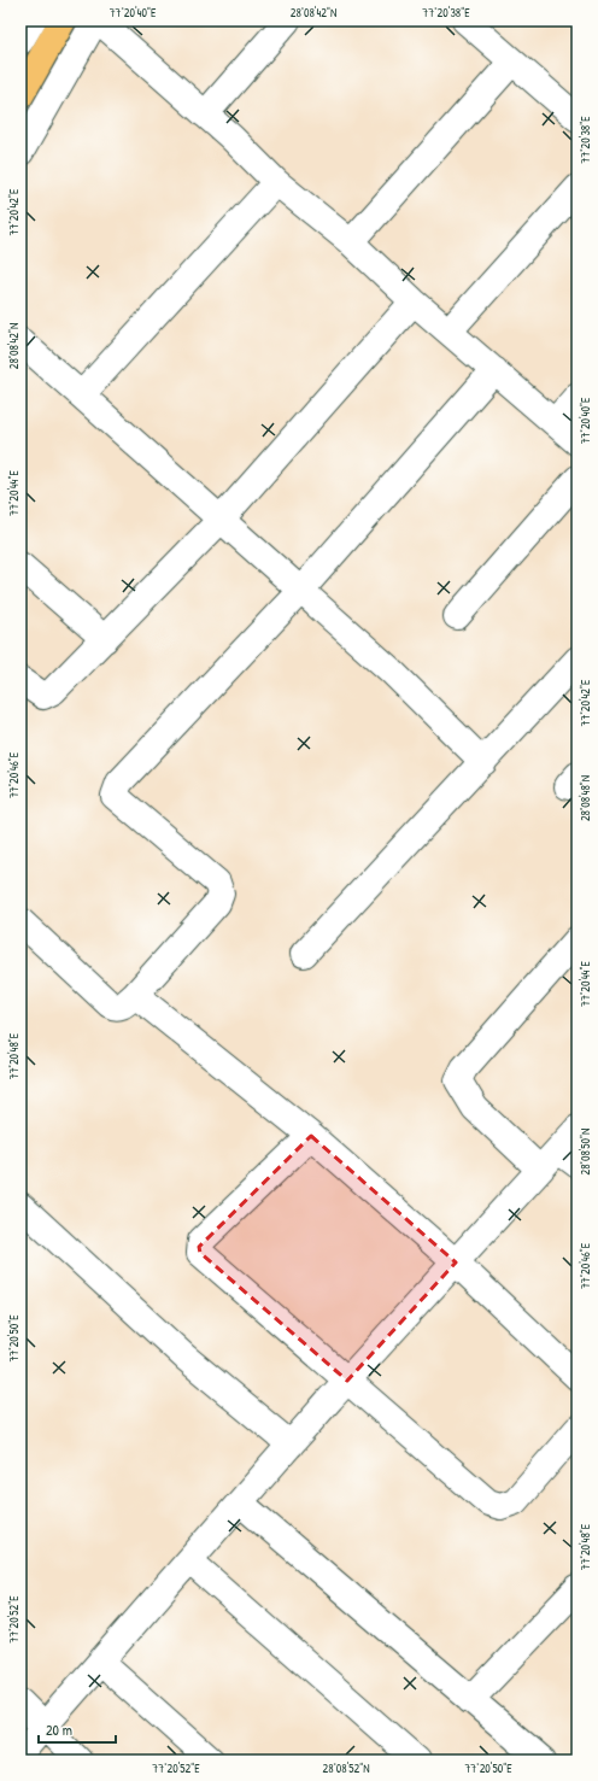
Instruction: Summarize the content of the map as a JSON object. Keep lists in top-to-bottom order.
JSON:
{
  "scale_bar": "20 m",
  "coordinates": [
    "77°20'40\"E",
    "28°08'42\"N",
    "77°20'38\"E",
    "77°20'42\"E",
    "77°20'44\"E",
    "77°20'46\"E",
    "28°08'48\"N",
    "77°20'48\"E",
    "28°08'50\"N",
    "77°20'50\"E",
    "77°20'52\"E",
    "28°08'52\"N"
  ]
}
